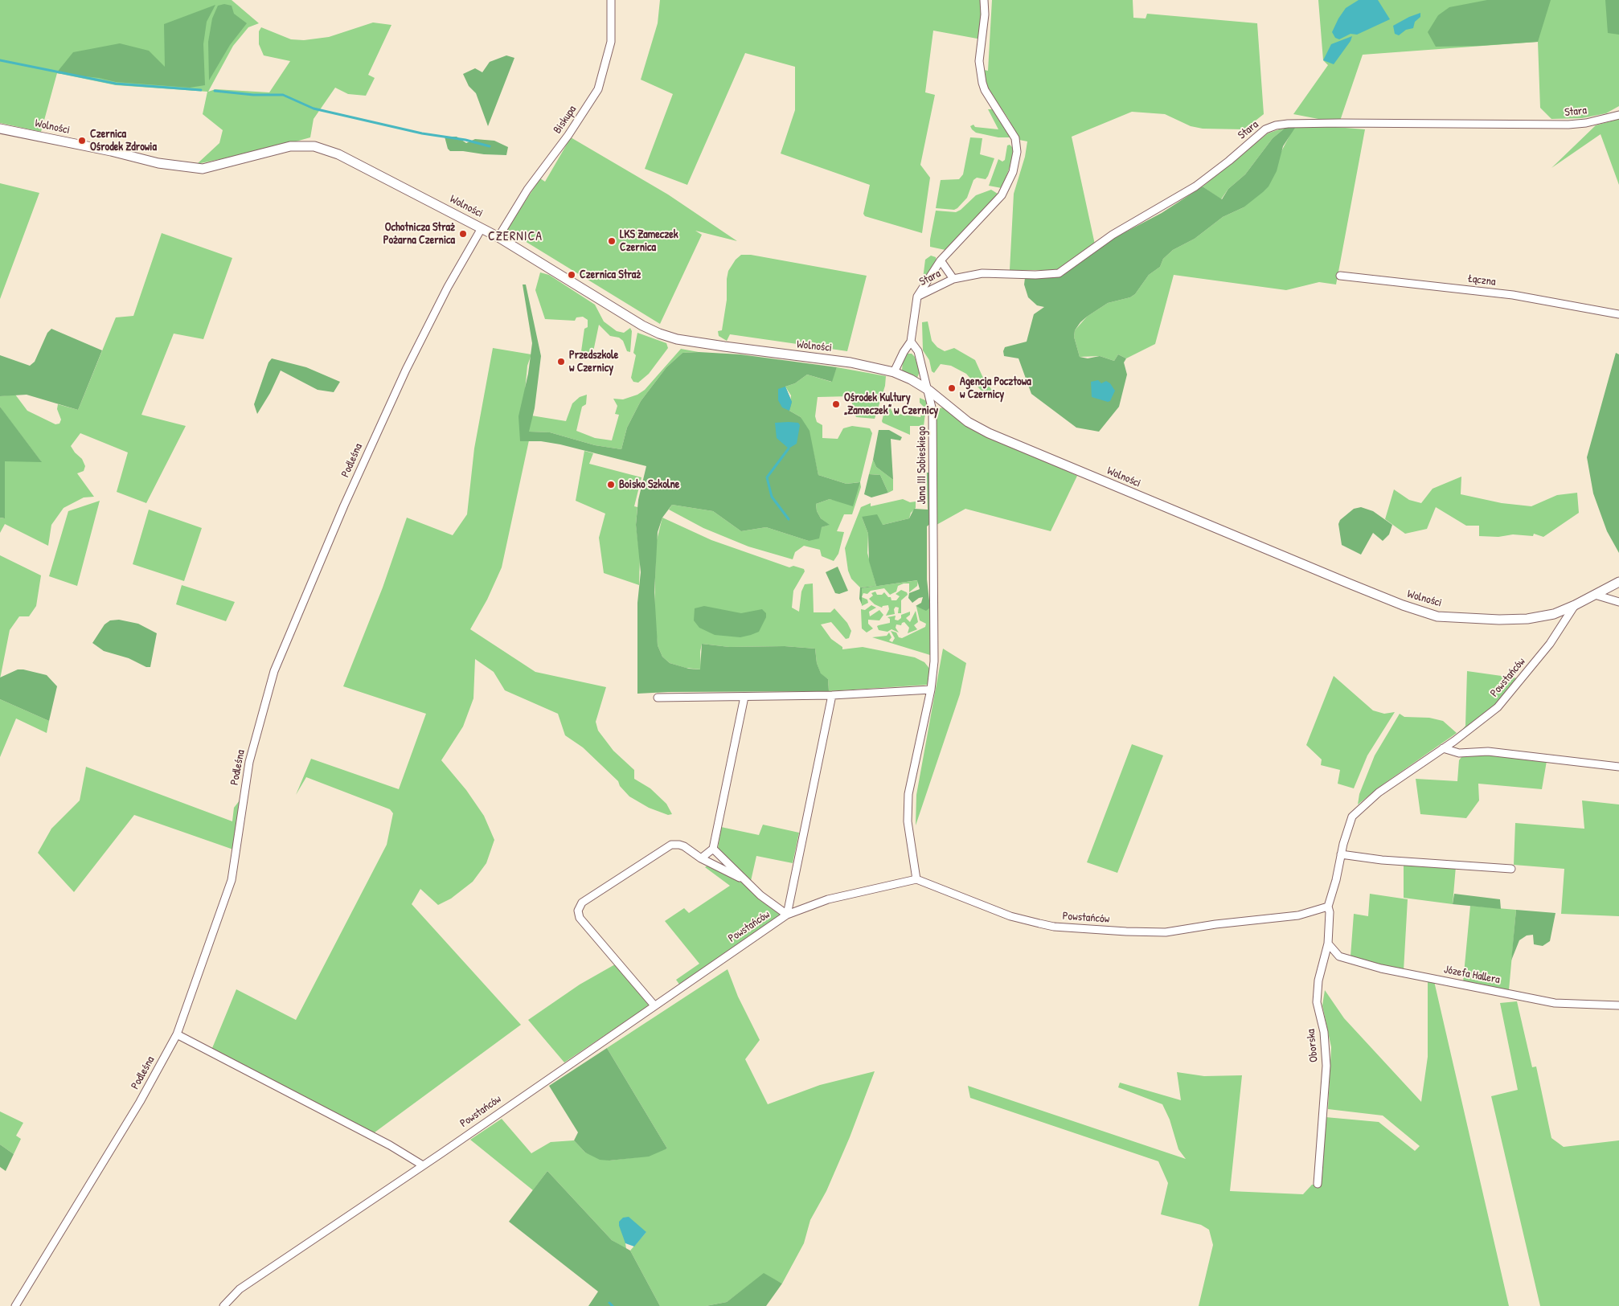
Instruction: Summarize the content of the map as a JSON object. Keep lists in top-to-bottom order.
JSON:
{
  "streets": {
    "street": [
      "Stara",
      "Biskupa",
      "Wolności",
      "Łączna",
      "Podleśna",
      "Jana III Sobieskiego",
      "Powstańców",
      "Józefa Hallera",
      "Oborska"
    ]
  },
  "crossings": [
    ["Biskupa", "Wolności"],
    ["Wolności", "Podleśna"],
    ["Wolności", "Jana III Sobieskiego"],
    ["Wolności", "Powstańców"],
    ["Jana III Sobieskiego", "Powstańców"],
    ["Powstańców", "Oborska"],
    ["Józefa Hallera", "Oborska"]
  ],
  "districts": ["CZERNICA"],
  "places": [
    "Czernica Ośrodek Zdrowia",
    "Ochotnicza Straż Pożarna Czernica",
    "LKS Zameczek Czernica",
    "Czernica Straż",
    "Przedszkole w Czernicy",
    "Agencja Pocztowa w Czernicy",
    "Ośrodek Kultury „Zameczek” w Czernicy",
    "Boisko Szkolne"
  ]
}
